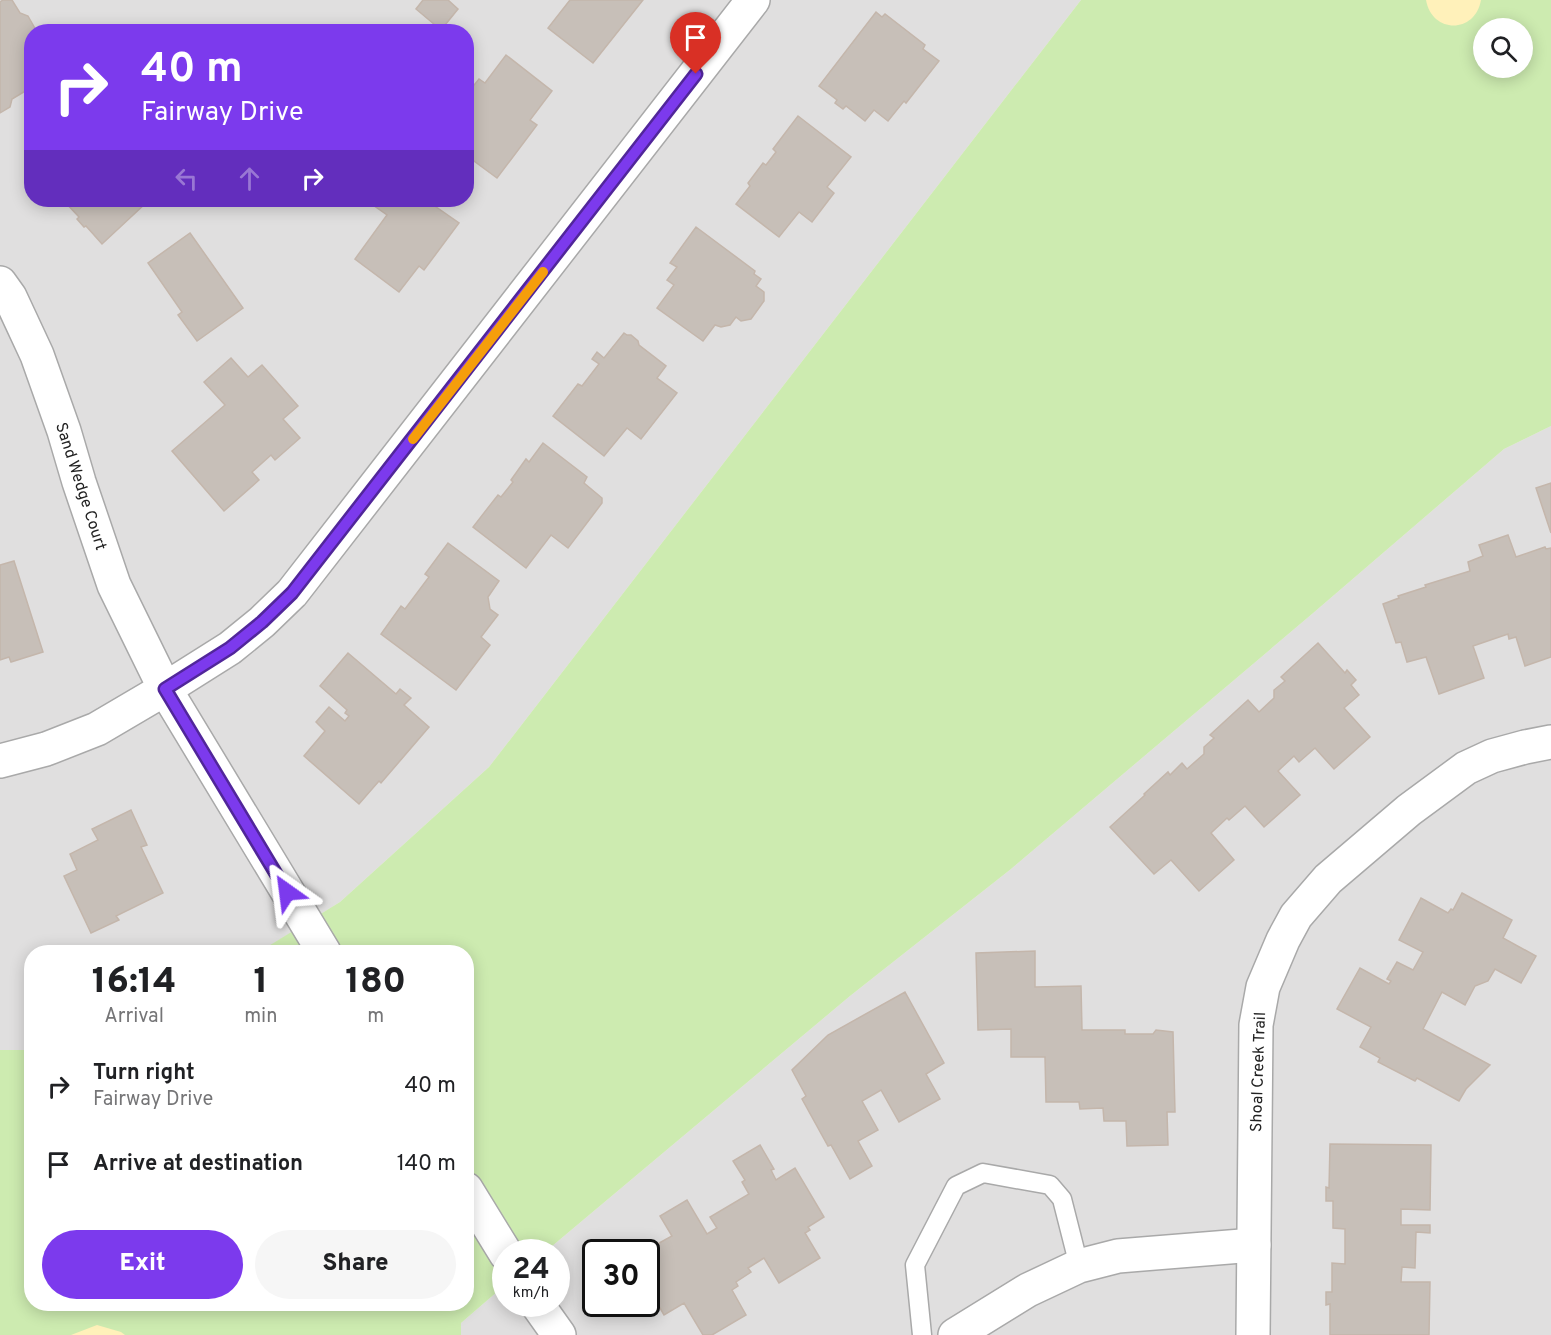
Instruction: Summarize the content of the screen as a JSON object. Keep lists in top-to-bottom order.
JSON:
{
  "streets": {
    "street": ["Sand Wedge Court", "Shoal Creek Trail"]
  },
  "page": {
    "turn": ["40 m", "Fairway Drive"],
    "eta": [
      "16:14",
      "Arrival",
      "1",
      "min",
      "180",
      "m"
    ],
    "list": [
      {
        "name": "Turn right",
        "note": "Fairway Drive",
        "value": "40 m"
      },
      {
        "name": "Arrive at destination",
        "value": "140 m"
      }
    ],
    "buttons": ["Exit", "Share"],
    "speed": "24 km/h",
    "limit": "30"
  }
}
